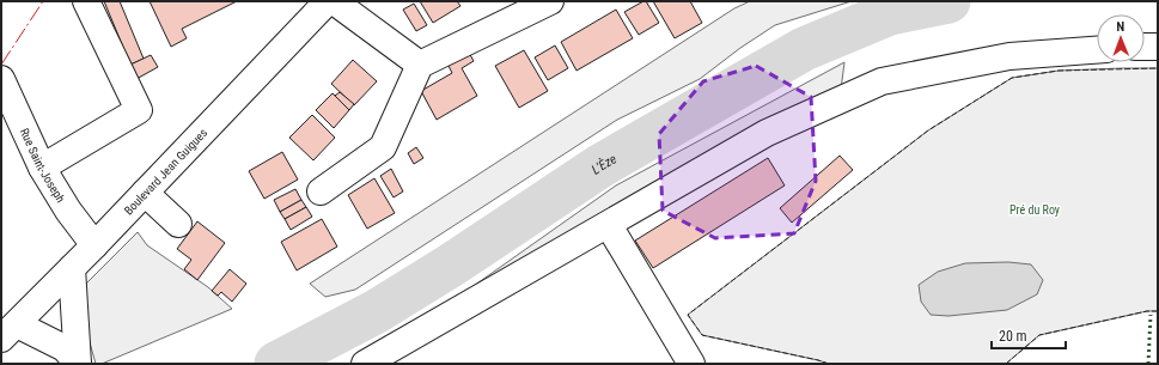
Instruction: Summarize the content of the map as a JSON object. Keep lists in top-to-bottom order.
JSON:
{
  "streets": {
    "street": ["Rue Saint-Joseph", "Boulevard Jean Guigues"]
  },
  "crossings": [
    ["Rue Saint-Joseph", "Boulevard Jean Guigues"]
  ],
  "water": ["L'Èze"],
  "parks": ["Pré du Roy"],
  "scale_bar": "20 m",
  "north": "top"
}
